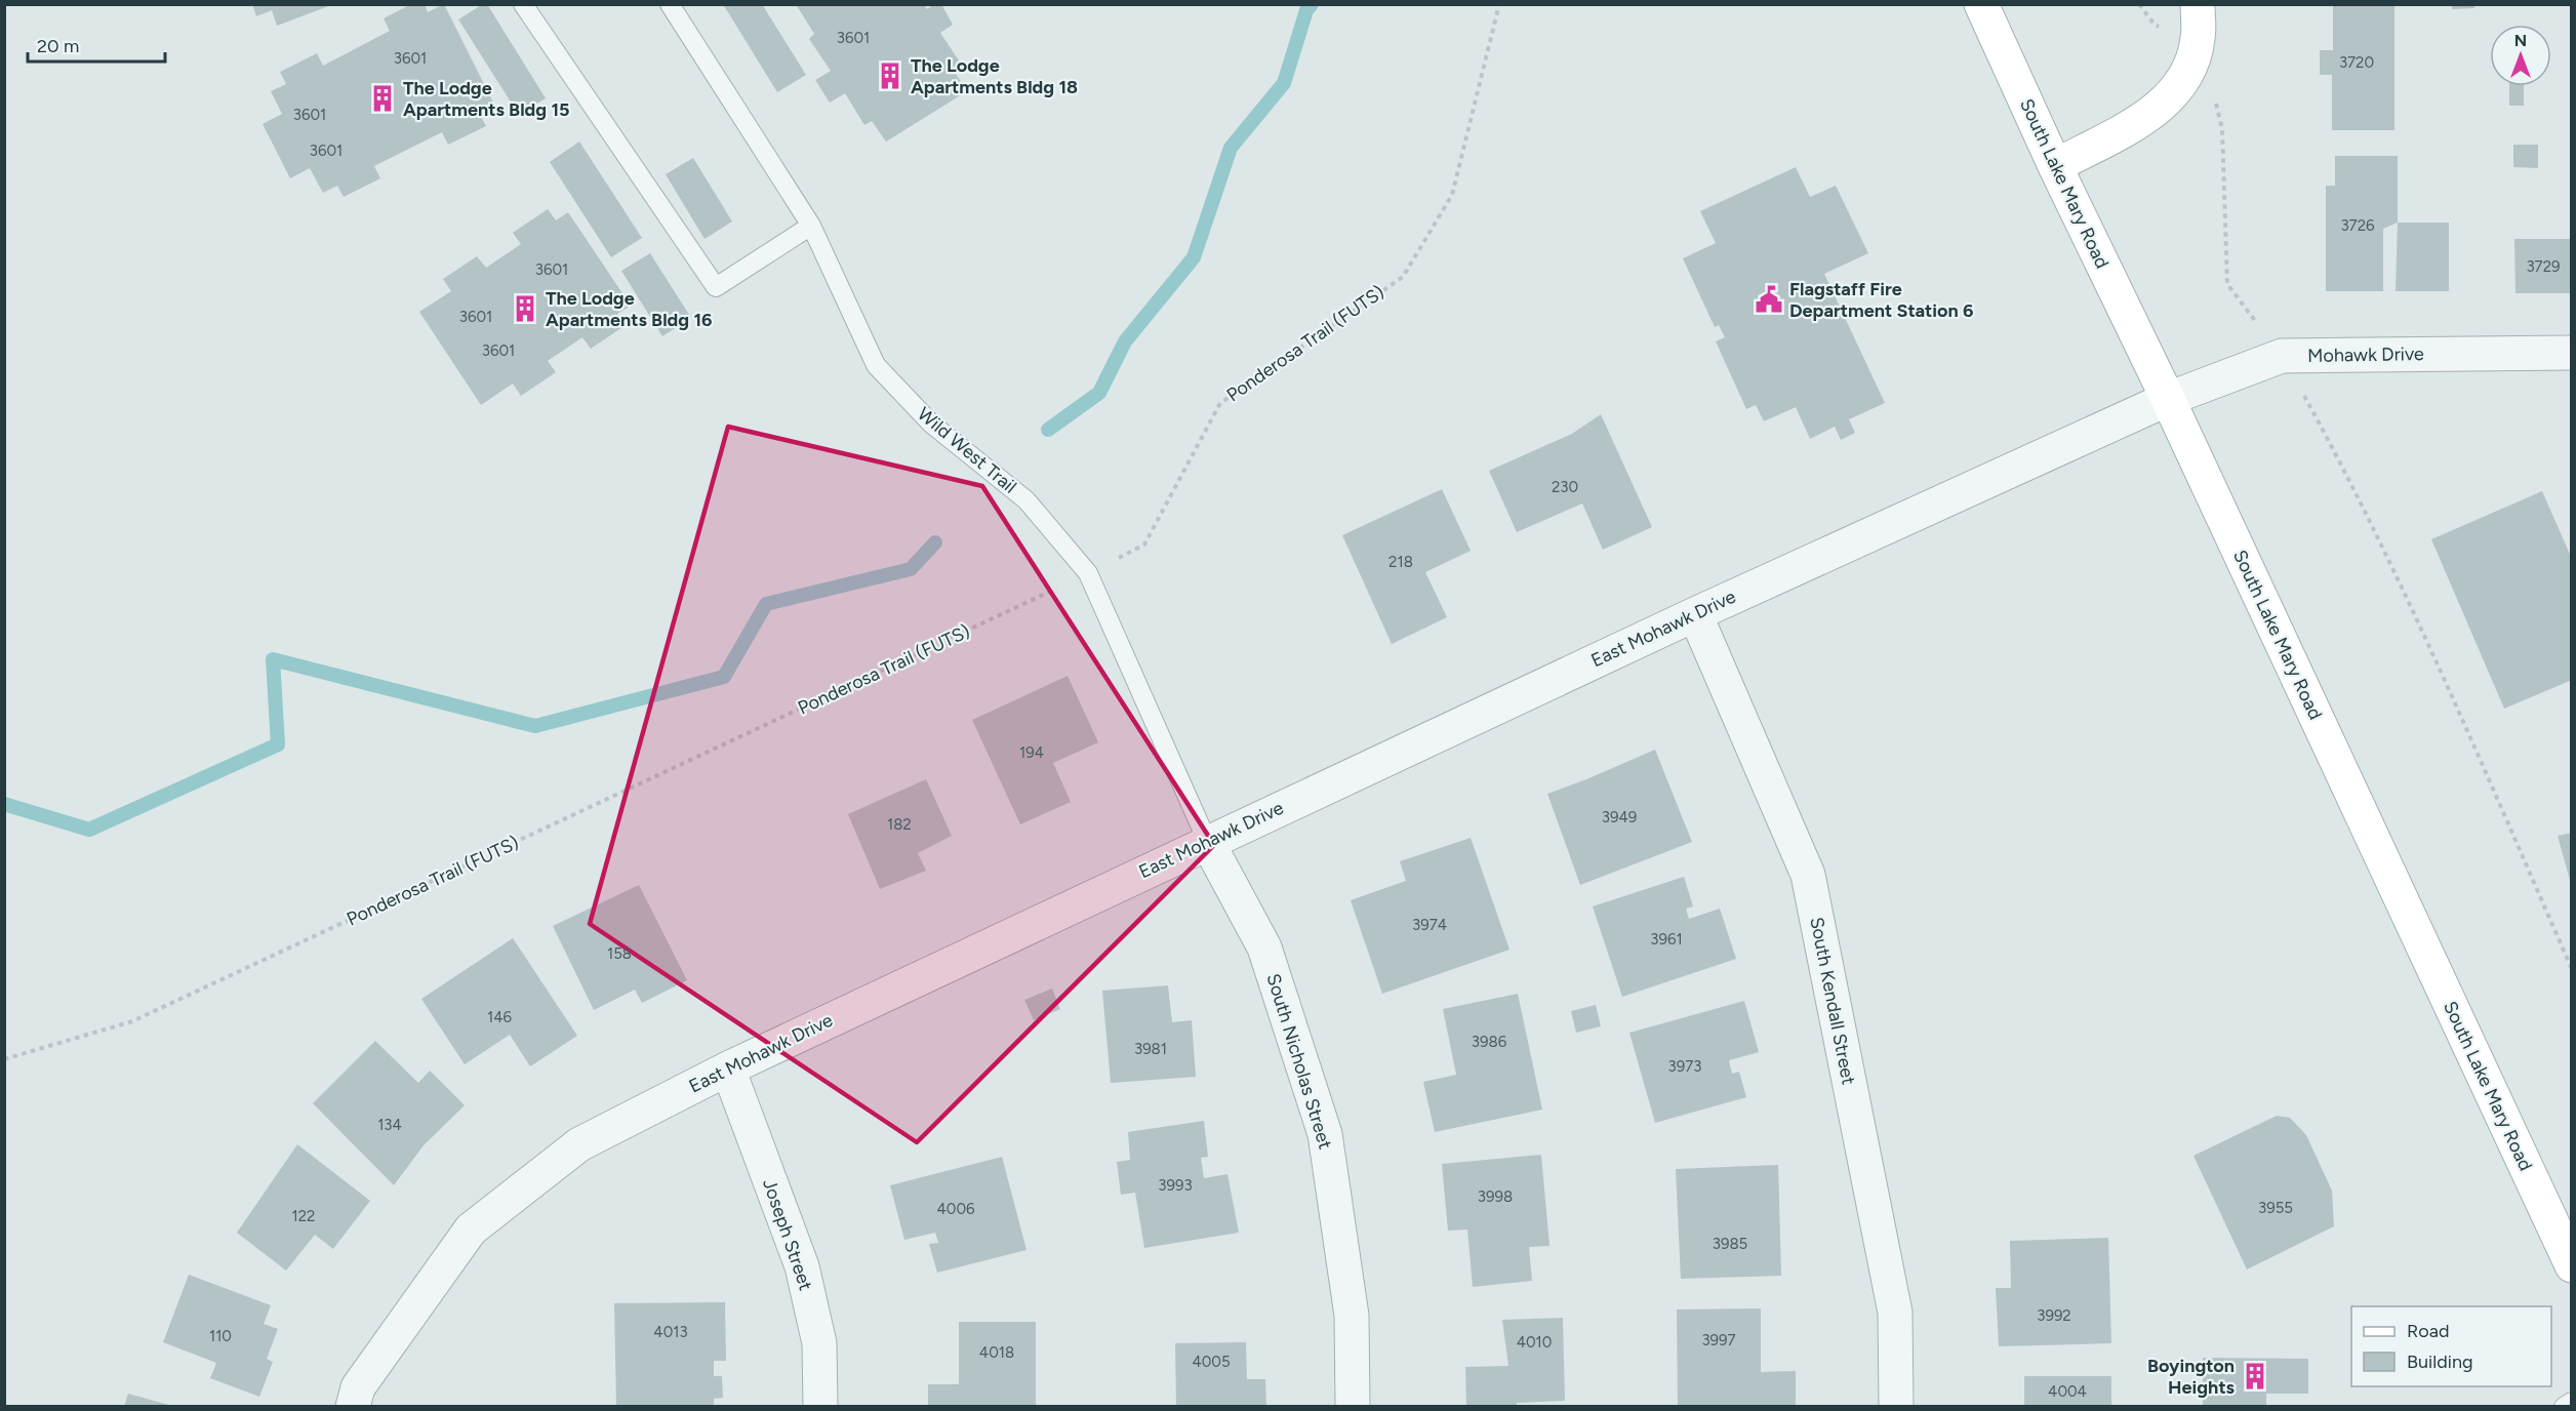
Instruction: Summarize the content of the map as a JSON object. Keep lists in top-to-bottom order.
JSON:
{
  "streets": {
    "main road": ["South Lake Mary Road"],
    "street": [
      "Mohawk Drive",
      "East Mohawk Drive",
      "South Kendall Street",
      "South Nicholas Street",
      "Joseph Street"
    ],
    "lane": ["Wild West Trail"],
    "path": ["Ponderosa Trail (FUTS)"]
  },
  "crossings": [
    ["South Lake Mary Road", "Mohawk Drive"],
    ["South Lake Mary Road", "East Mohawk Drive"],
    ["Ponderosa Trail (FUTS)", "Wild West Trail"],
    ["Mohawk Drive", "East Mohawk Drive"],
    ["Wild West Trail", "East Mohawk Drive"],
    ["Wild West Trail", "South Nicholas Street"],
    ["East Mohawk Drive", "South Kendall Street"],
    ["East Mohawk Drive", "South Nicholas Street"],
    ["East Mohawk Drive", "Joseph Street"]
  ],
  "places": {
    "building": [
      "The Lodge Apartments Bldg 18",
      "The Lodge Apartments Bldg 15",
      "The Lodge Apartments Bldg 16",
      "Boyington Heights"
    ],
    "public building": ["Flagstaff Fire Department Station 6"]
  },
  "house_numbers": [
    "3601",
    "3601",
    "3720",
    "3601",
    "3601",
    "3726",
    "3729",
    "3601",
    "3601",
    "3601",
    "230",
    "218",
    "194",
    "3949",
    "182",
    "3974",
    "3961",
    "158",
    "146",
    "3986",
    "3981",
    "3973",
    "134",
    "3993",
    "3998",
    "3955",
    "4006",
    "122",
    "3985",
    "3992",
    "4013",
    "110",
    "3997",
    "4010",
    "4018",
    "4005",
    "4004"
  ],
  "legend": ["Road", "Building"],
  "scale_bar": "20 m",
  "north": "top"
}
